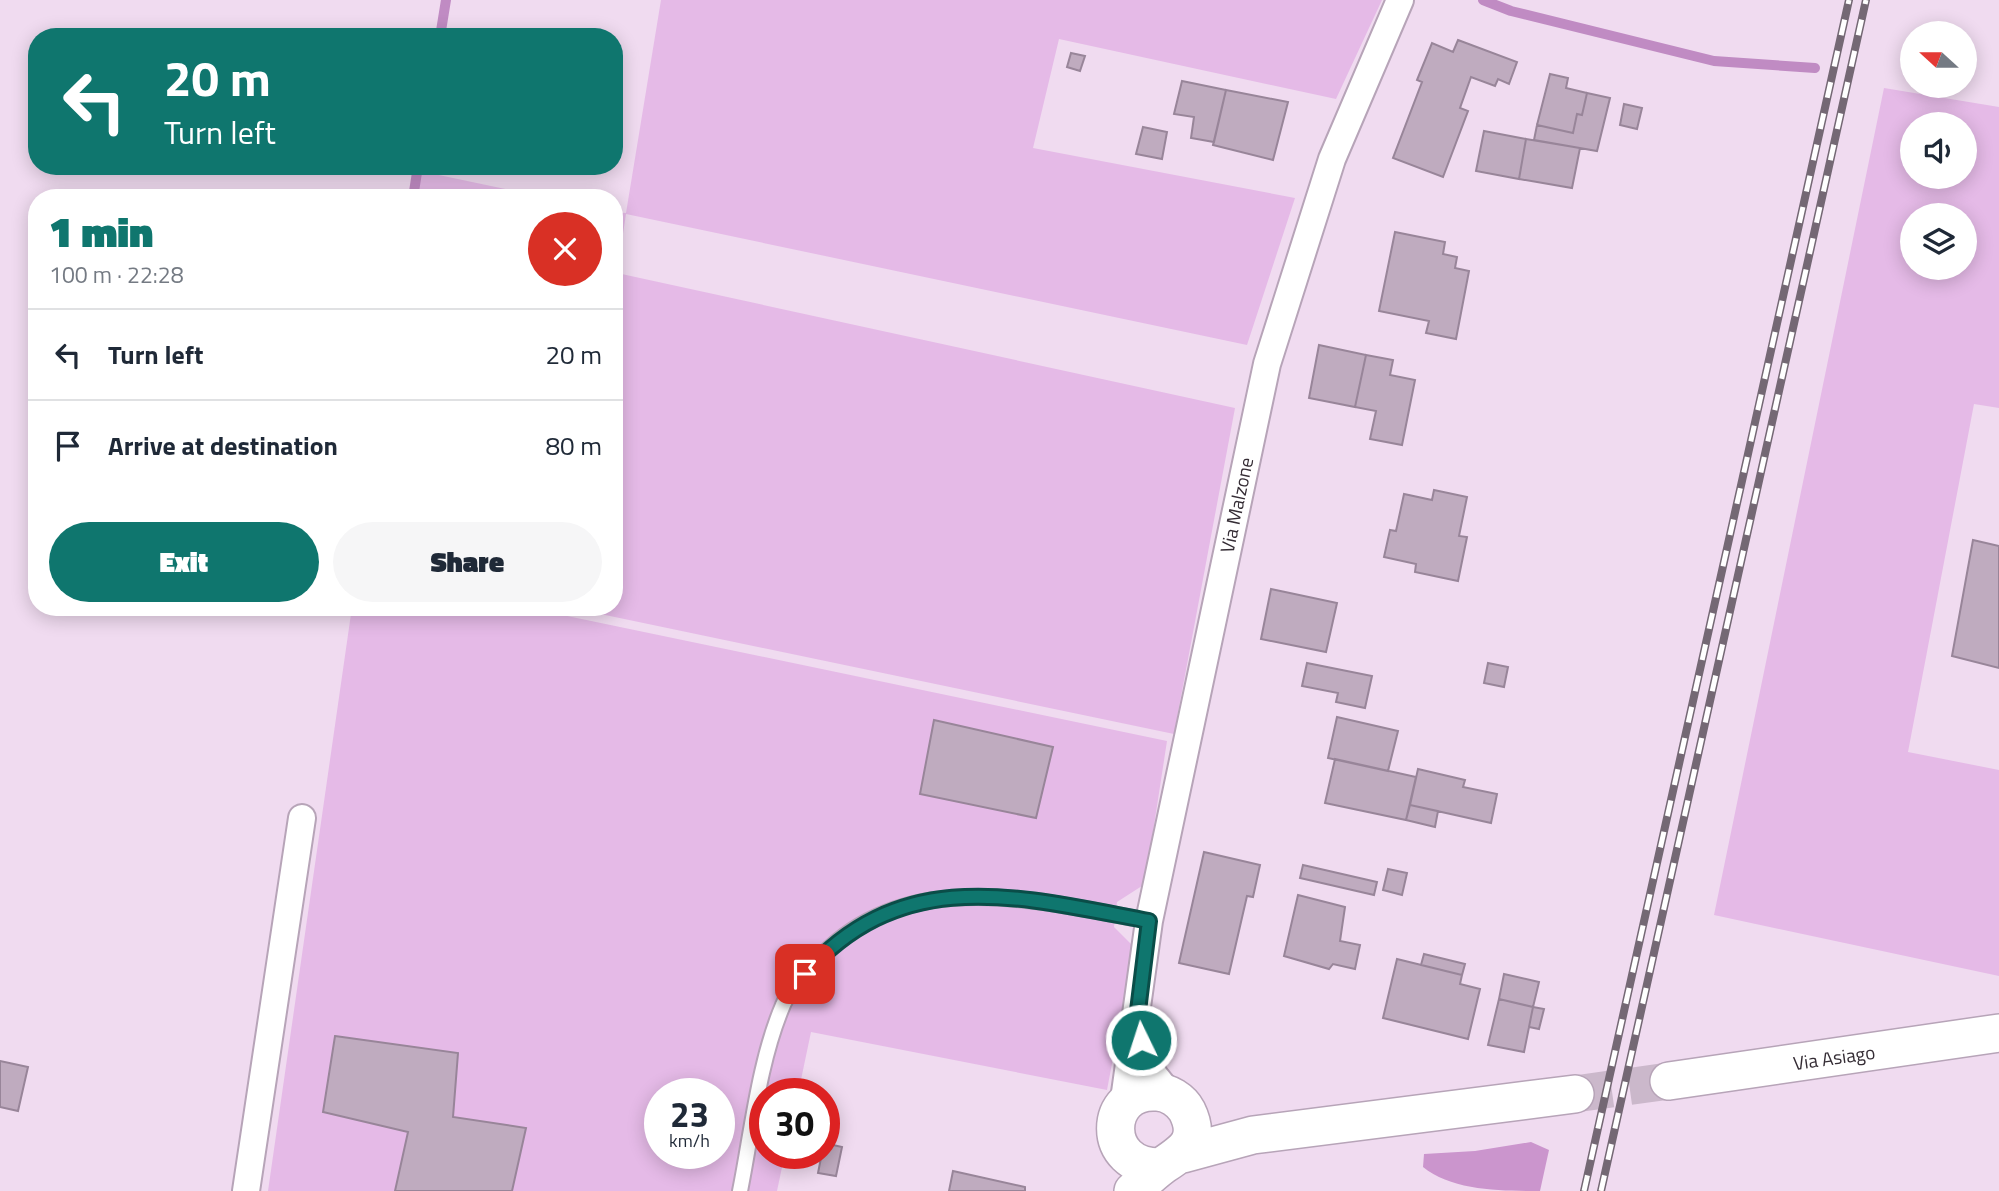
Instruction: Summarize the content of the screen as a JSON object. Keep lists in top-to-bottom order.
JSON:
{
  "streets": {
    "street": ["Via Malzone", "Via Asiago"]
  },
  "north": "left",
  "page": {
    "turn": ["20 m", "Turn left"],
    "heading": ["1 min", "100 m · 22:28"],
    "list": [
      {
        "name": "Turn left",
        "value": "20 m"
      },
      {
        "name": "Arrive at destination",
        "value": "80 m"
      }
    ],
    "buttons": ["Exit", "Share"],
    "speed": "23 km/h",
    "limit": "30"
  }
}
